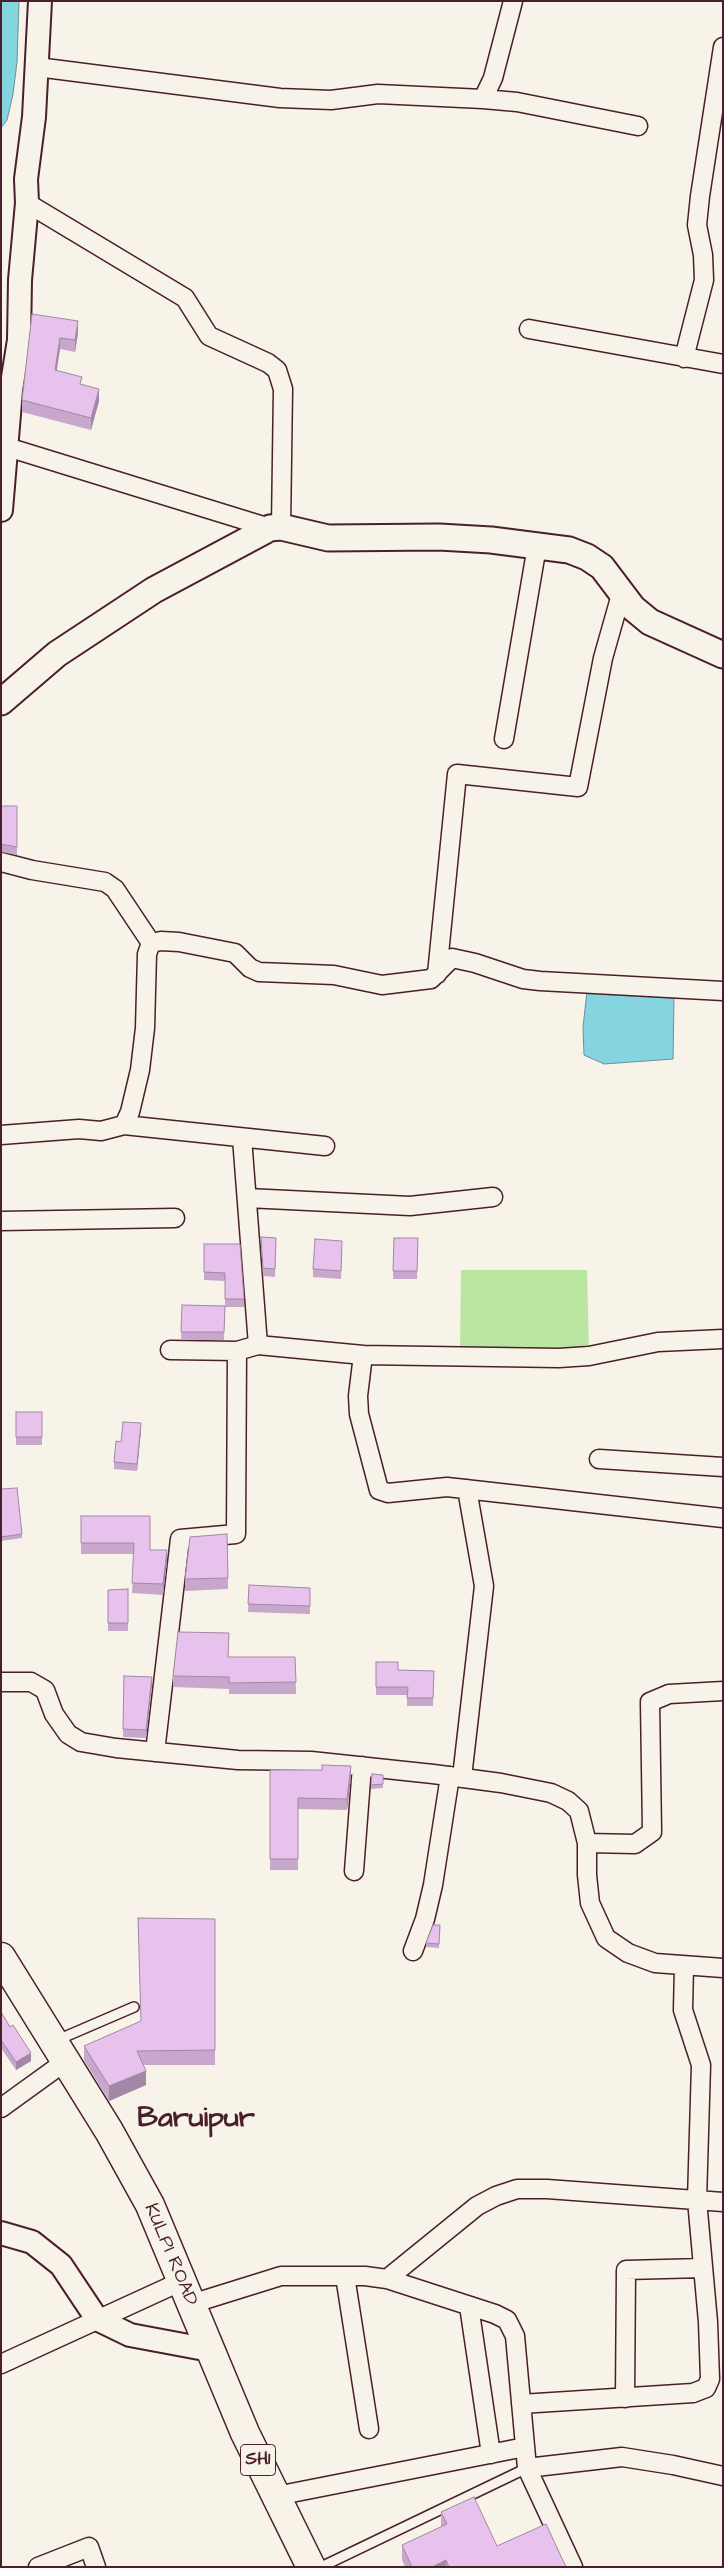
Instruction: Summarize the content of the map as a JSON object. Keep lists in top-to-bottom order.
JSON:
{
  "streets": {
    "main road": ["KULPI ROAD", "SH1"]
  },
  "districts": ["Baruipur"]
}
